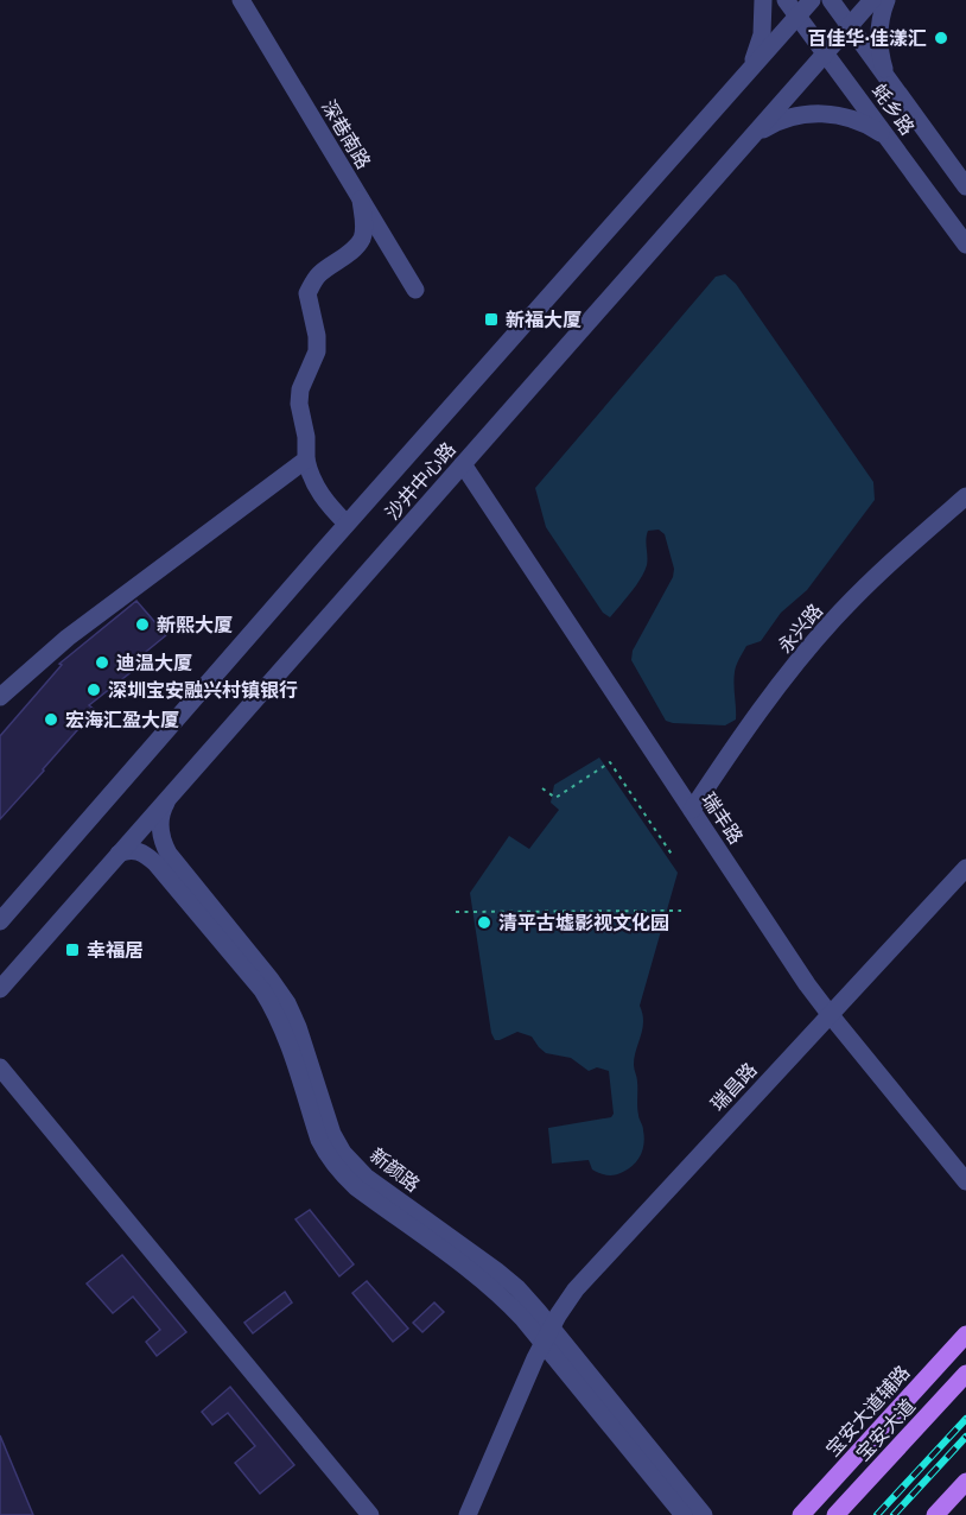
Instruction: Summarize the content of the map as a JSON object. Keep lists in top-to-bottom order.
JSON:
{
  "streets": {
    "main road": ["宝安大道辅路", "宝安大道"],
    "street": [
      "蚝乡路",
      "深巷南路",
      "沙井中心路",
      "永兴路",
      "瑞丰路",
      "瑞昌路",
      "新颜路"
    ]
  },
  "crossings": [
    ["蚝乡路", "沙井中心路"],
    ["沙井中心路", "瑞丰路"],
    ["沙井中心路", "新颜路"],
    ["永兴路", "瑞丰路"],
    ["瑞丰路", "瑞昌路"],
    ["瑞昌路", "新颜路"]
  ],
  "places": {
    "other": [
      "百佳华·佳漾汇",
      "新熙大厦",
      "迪温大厦",
      "深圳宝安融兴村镇银行",
      "宏海汇盈大厦",
      "清平古墟影视文化园"
    ],
    "transit": ["新福大厦", "幸福居"]
  }
}
